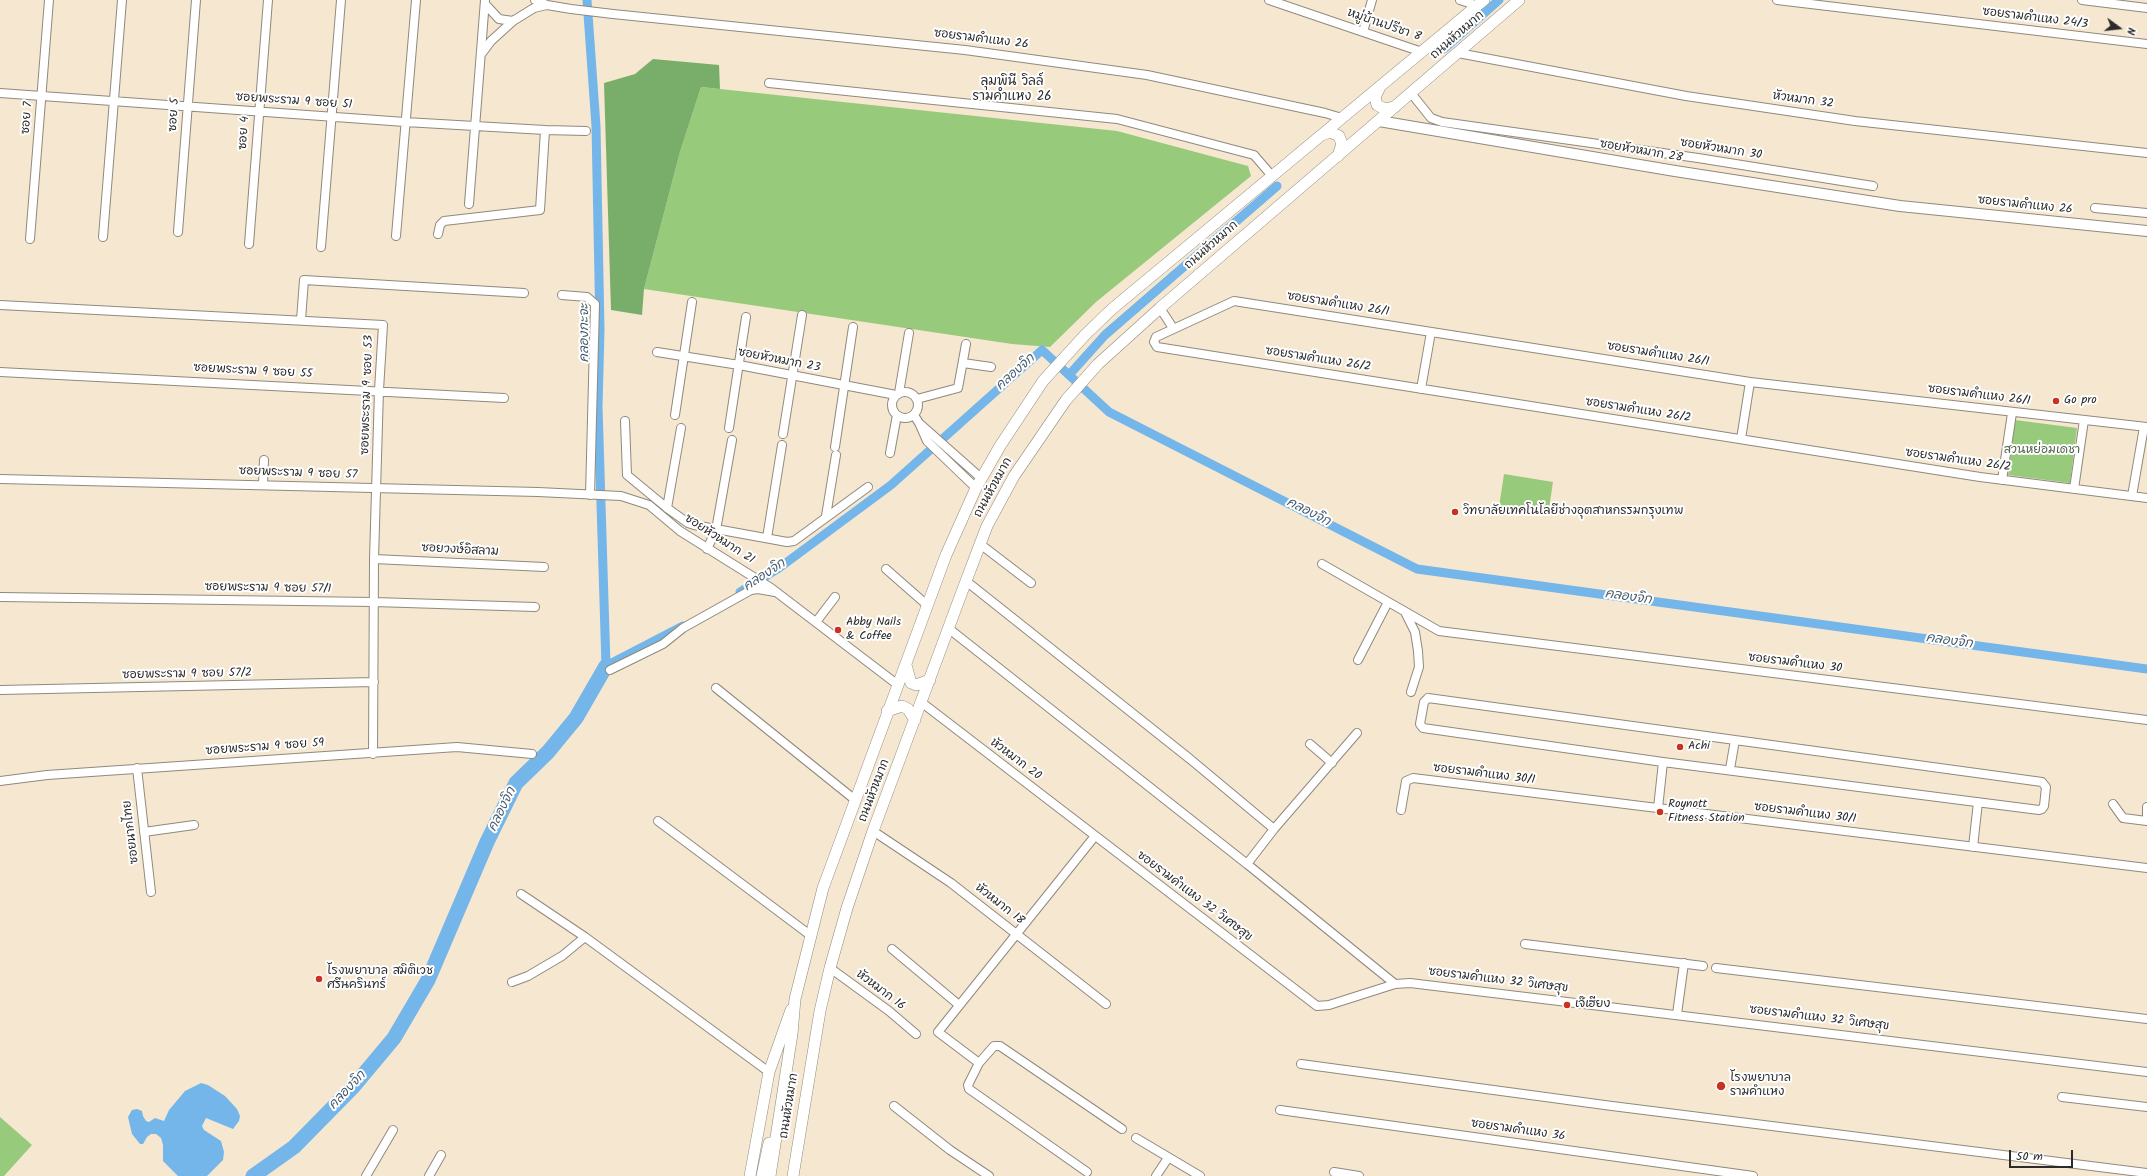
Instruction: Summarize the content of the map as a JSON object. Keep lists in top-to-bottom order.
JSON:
{
  "streets": {
    "main road": ["ถนนหัวหมาก"],
    "street": [
      "ซอยรามคำแหง 24/3",
      "หมู่บ้านปรีชา 8",
      "ซอยรามคำแหง 26",
      "หัวหมาก 32",
      "ซอยพระราม 9 ซอย 51",
      "ซอย 5",
      "ซอย 7",
      "ซอย 4",
      "ซอยหัวหมาก 30",
      "ซอยหัวหมาก 28",
      "ซอยรามคำแหง 26/1",
      "ซอยรามคำแหง 26/2",
      "ซอยหัวหมาก 23",
      "ซอยพระราม 9 ซอย 55",
      "ซอยพระราม 9 ซอย 53",
      "ซอยพระราม 9 ซอย 57",
      "ซอยหัวหมาก 21",
      "ซอยวงษ์อิสลาม",
      "ซอยพระราม 9 ซอย 57/1",
      "ซอยรามคำแหง 30",
      "ซอยพระราม 9 ซอย 57/2",
      "ซอยพระราม 9 ซอย 59",
      "หัวหมาก 20",
      "ซอยรามคำแหง 30/1",
      "ซอยนากไทย",
      "ซอยรามคำแหง 32 วิเศษสุข",
      "หัวหมาก 18",
      "หัวหมาก 16",
      "ซอยรามคำแหง 36"
    ]
  },
  "crossings": [
    ["หมู่บ้านปรีชา 8", "ถนนหัวหมาก"],
    ["ถนนหัวหมาก", "ซอยรามคำแหง 26"],
    ["ถนนหัวหมาก", "หัวหมาก 32"],
    ["ถนนหัวหมาก", "ซอยหัวหมาก 30"],
    ["ถนนหัวหมาก", "ซอยหัวหมาก 28"],
    ["ถนนหัวหมาก", "ซอยหัวหมาก 21"],
    ["ถนนหัวหมาก", "หัวหมาก 20"],
    ["ถนนหัวหมาก", "หัวหมาก 18"],
    ["ถนนหัวหมาก", "หัวหมาก 16"],
    ["ซอยรามคำแหง 26", "ซอยหัวหมาก 28"],
    ["ซอยพระราม 9 ซอย 51", "ซอย 5"],
    ["ซอยพระราม 9 ซอย 51", "ซอย 7"],
    ["ซอยพระราม 9 ซอย 51", "ซอย 4"],
    ["ซอยรามคำแหง 26/1", "ซอยรามคำแหง 26/2"],
    ["ซอยพระราม 9 ซอย 55", "ซอยพระราม 9 ซอย 53"],
    ["ซอยพระราม 9 ซอย 53", "ซอยพระราม 9 ซอย 57"],
    ["ซอยพระราม 9 ซอย 53", "ซอยวงษ์อิสลาม"],
    ["ซอยพระราม 9 ซอย 53", "ซอยพระราม 9 ซอย 57/1"],
    ["ซอยพระราม 9 ซอย 53", "ซอยพระราม 9 ซอย 57/2"],
    ["ซอยพระราม 9 ซอย 53", "ซอยพระราม 9 ซอย 59"],
    ["ซอยพระราม 9 ซอย 57", "ซอยหัวหมาก 21"],
    ["ซอยพระราม 9 ซอย 59", "ซอยนากไทย"],
    ["หัวหมาก 20", "ซอยรามคำแหง 32 วิเศษสุข"]
  ],
  "districts": ["ลุมพินี วิลล์ รามคำแหง 26"],
  "water": ["คลองกะจะ", "คลองจิก"],
  "parks": ["สวนหย่อมเดชา"],
  "places": [
    "Go pro",
    "วิทยาลัยเทคโนโลยีช่างอุตสาหกรรมกรุงเทพ",
    "Abby Nails & Coffee",
    "Achi",
    "Roynott Fitness Station",
    "โรงพยาบาล สมิติเวช ศรีนครินทร์",
    "เจ๊เฮียง",
    "โรงพยาบาล รามคำแหง"
  ],
  "scale_bar": "50 m",
  "north": "right"
}
